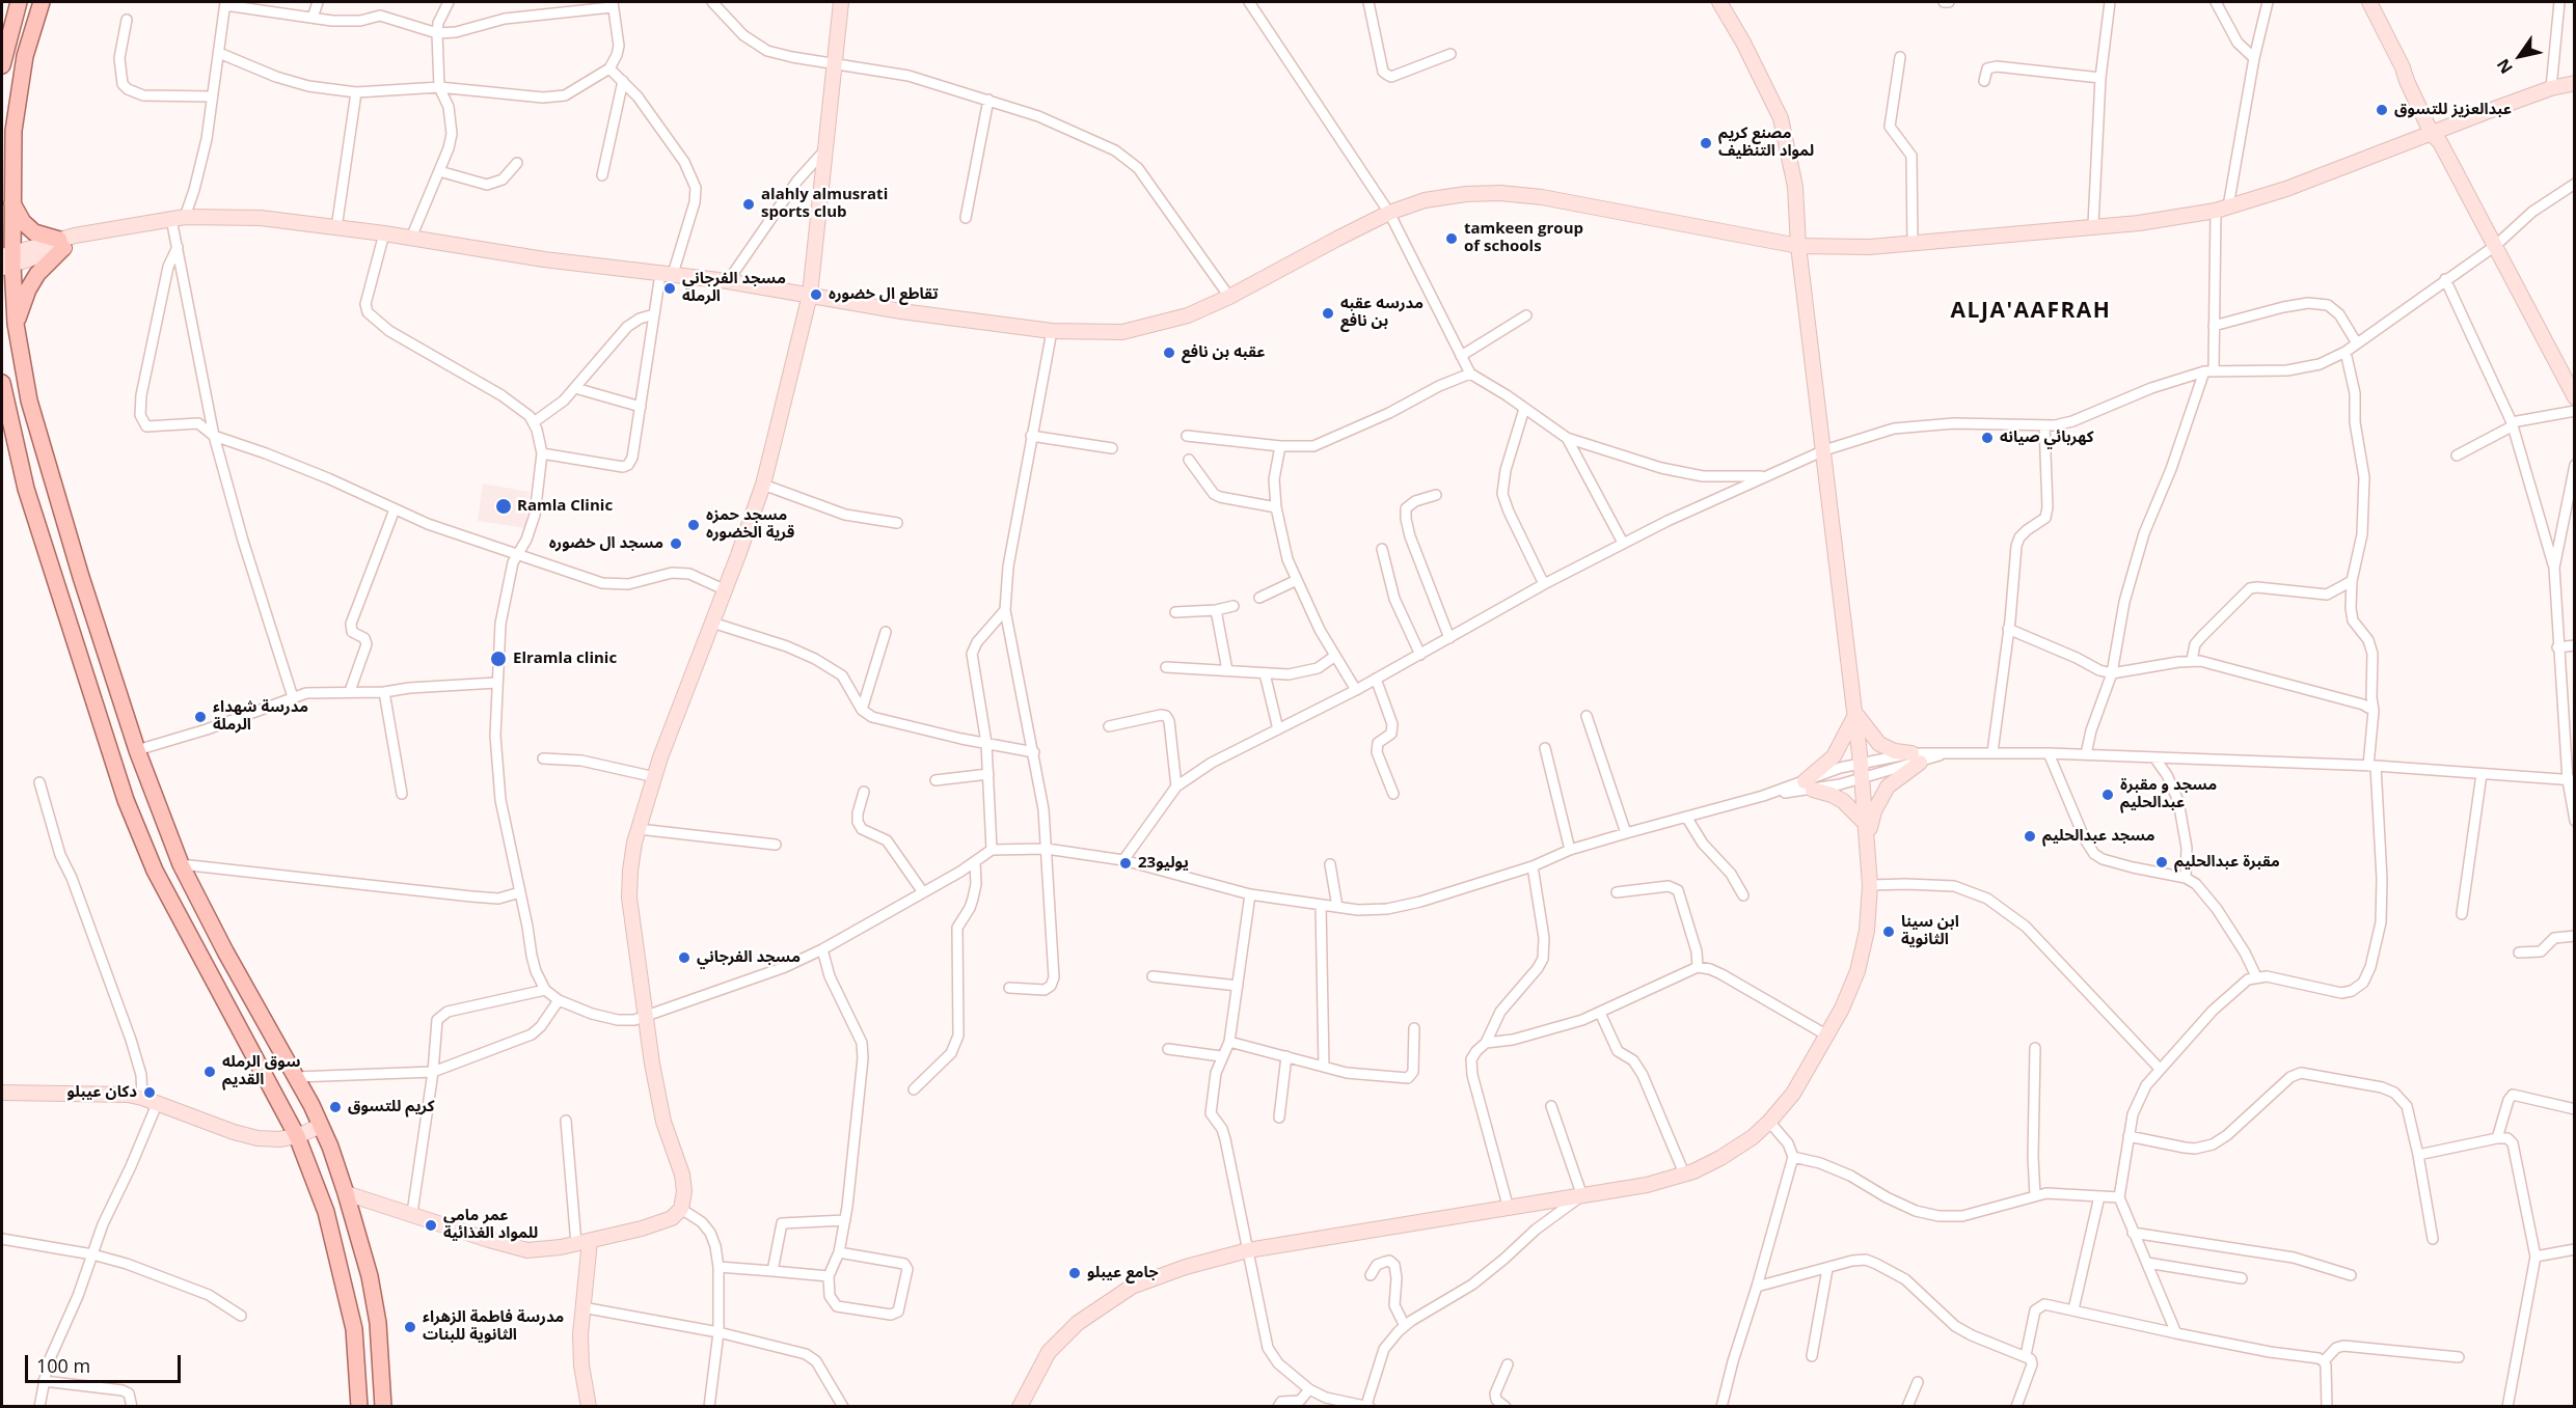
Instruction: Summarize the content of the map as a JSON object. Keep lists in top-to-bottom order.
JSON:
{
  "districts": ["ALJA'AAFRAH"],
  "places": [
    "عبدالعزيز للتسوق",
    "مصنع كريم لمواد التنظيف",
    "alahly almusrati sports club",
    "tamkeen group of schools",
    "مسجد الفرجاني الرمله",
    "تقاطع ال خضوره",
    "مدرسه عقبه بن نافع",
    "عقبه بن نافع",
    "كهربائي صيانه",
    "Ramla Clinic",
    "مسجد حمزه قرية الخضوره",
    "مسجد ال خضوره",
    "Elramla clinic",
    "مدرسة شهداء الرملة",
    "مسجد و مقبرة عبدالحليم",
    "مسجد عبدالحليم",
    "مقبرة عبدالحليم",
    "23يوليو",
    "ابن سينا الثانوية",
    "مسجد الفرجاني",
    "سوق الرمله القديم",
    "دكان عيبلو",
    "كريم للتسوق",
    "عمر مامي للمواد الغذائية",
    "جامع عيبلو",
    "مدرسة فاطمة الزهراء الثانوية للبنات"
  ],
  "scale_bar": "100 m",
  "north": "bottom left"
}
